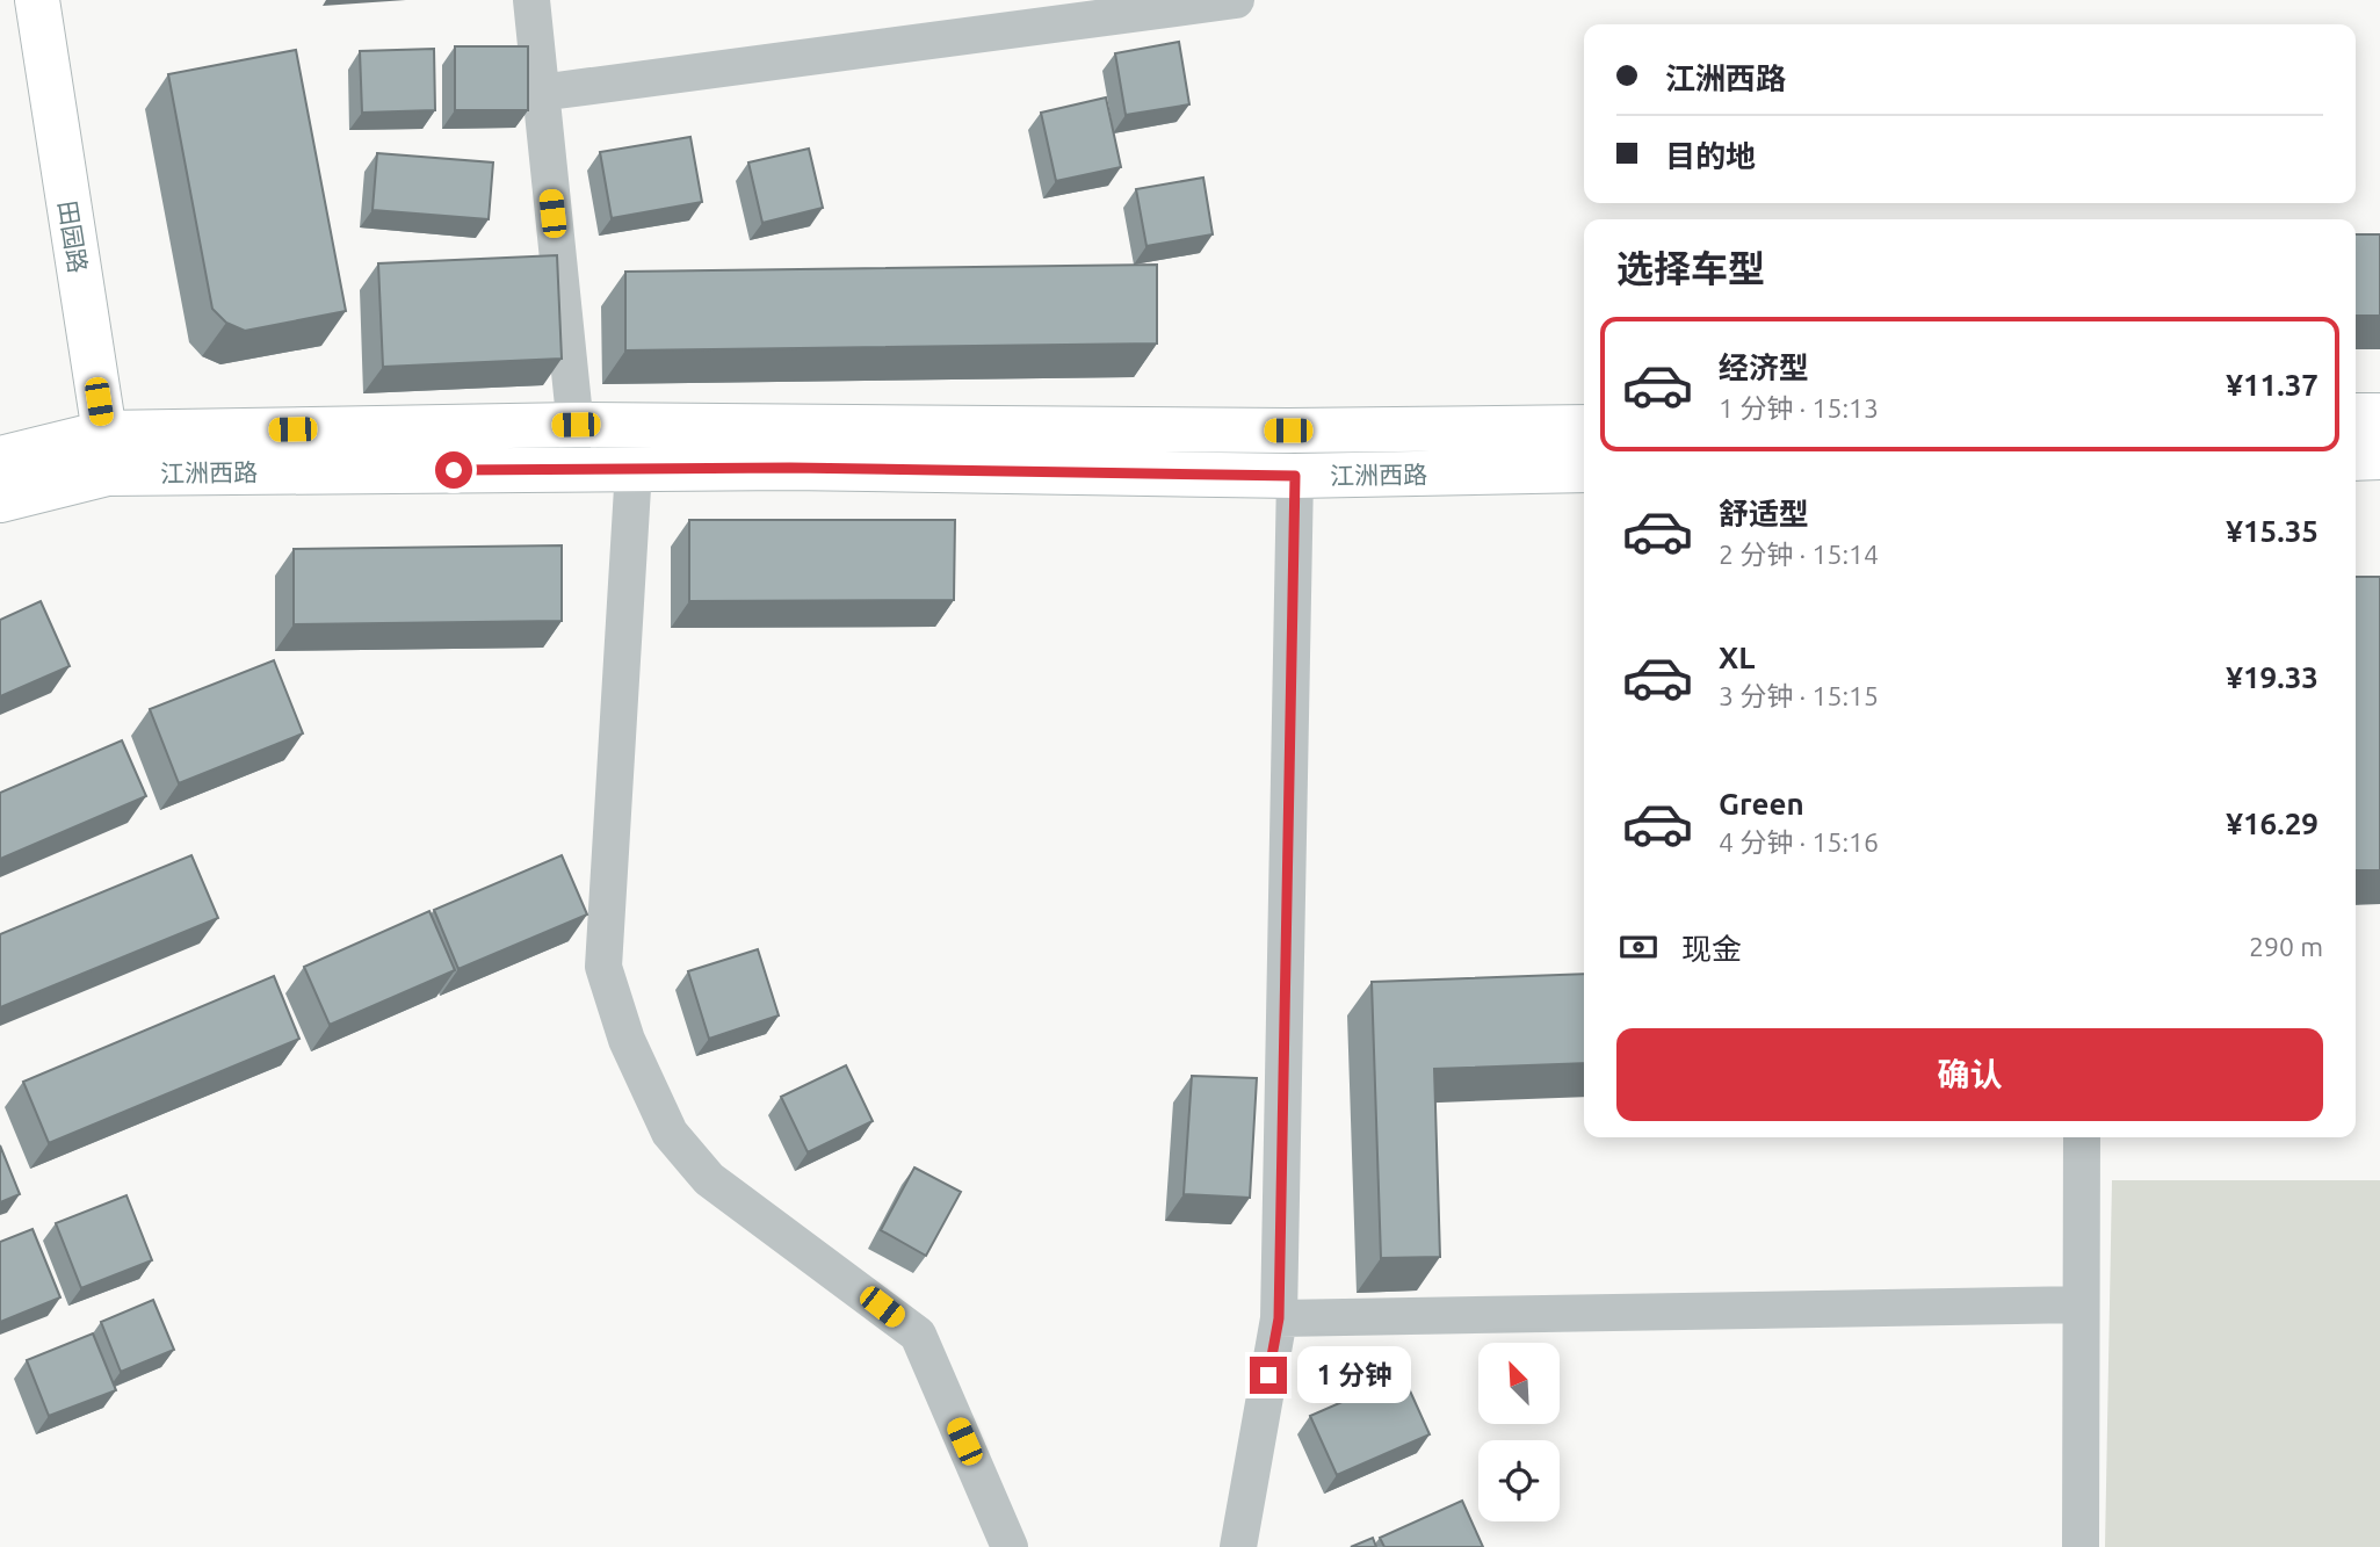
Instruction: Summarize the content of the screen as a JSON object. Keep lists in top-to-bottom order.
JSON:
{
  "streets": {
    "main road": ["田园路", "江洲西路"]
  },
  "crossings": [
    ["田园路", "江洲西路"]
  ],
  "north": "top left",
  "page": {
    "banner": ["江洲西路", "目的地"],
    "heading": "选择车型",
    "list": [
      {
        "name": "经济型",
        "note": "1 分钟 · 15:13",
        "value": "¥11.37"
      },
      {
        "name": "舒适型",
        "note": "2 分钟 · 15:14",
        "value": "¥15.35"
      },
      {
        "name": "XL",
        "note": "3 分钟 · 15:15",
        "value": "¥19.33"
      },
      {
        "name": "Green",
        "note": "4 分钟 · 15:16",
        "value": "¥16.29"
      }
    ],
    "pay": ["现金", "290 m"],
    "buttons": "确认",
    "bubble": "1 分钟"
  }
}
